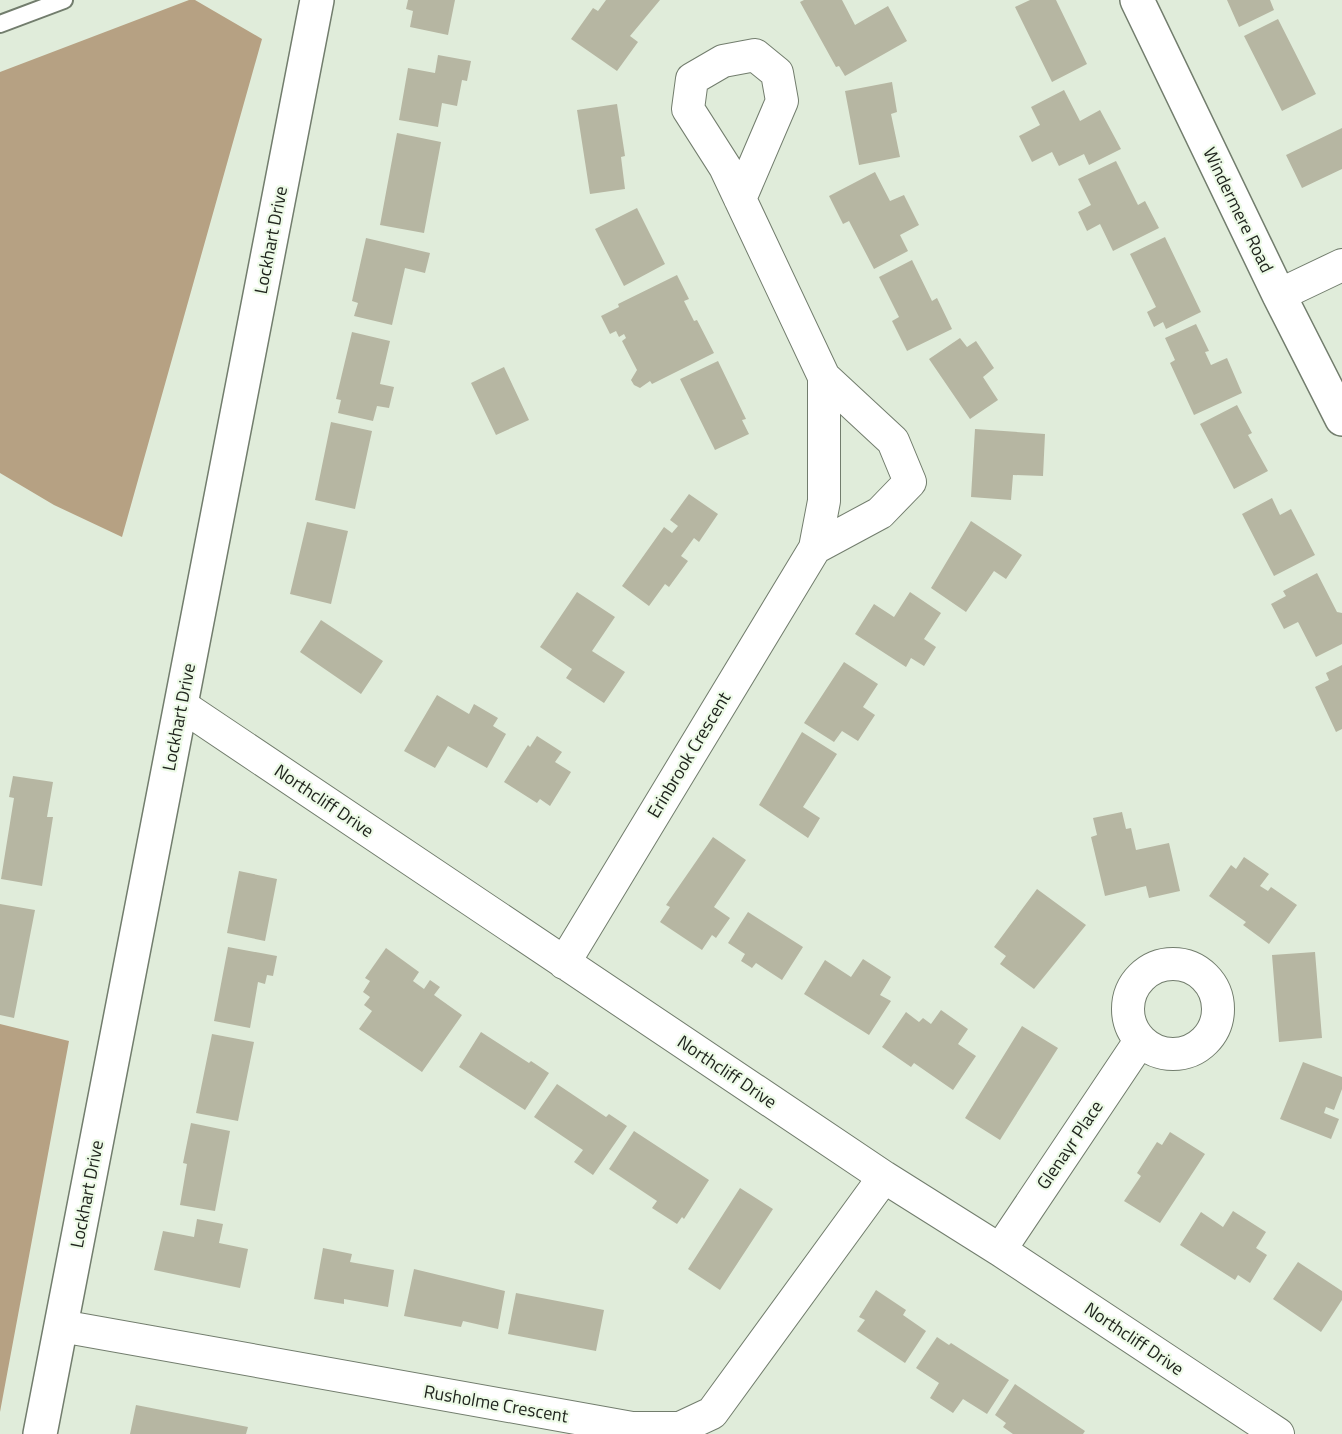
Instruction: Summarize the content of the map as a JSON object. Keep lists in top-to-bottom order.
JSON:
{
  "streets": {
    "street": [
      "Windermere Road",
      "Lockhart Drive",
      "Erinbrook Crescent",
      "Northcliff Drive",
      "Glenayr Place",
      "Rusholme Crescent"
    ]
  },
  "crossings": [
    ["Lockhart Drive", "Northcliff Drive"],
    ["Lockhart Drive", "Rusholme Crescent"],
    ["Erinbrook Crescent", "Northcliff Drive"],
    ["Northcliff Drive", "Glenayr Place"],
    ["Northcliff Drive", "Rusholme Crescent"]
  ]
}
